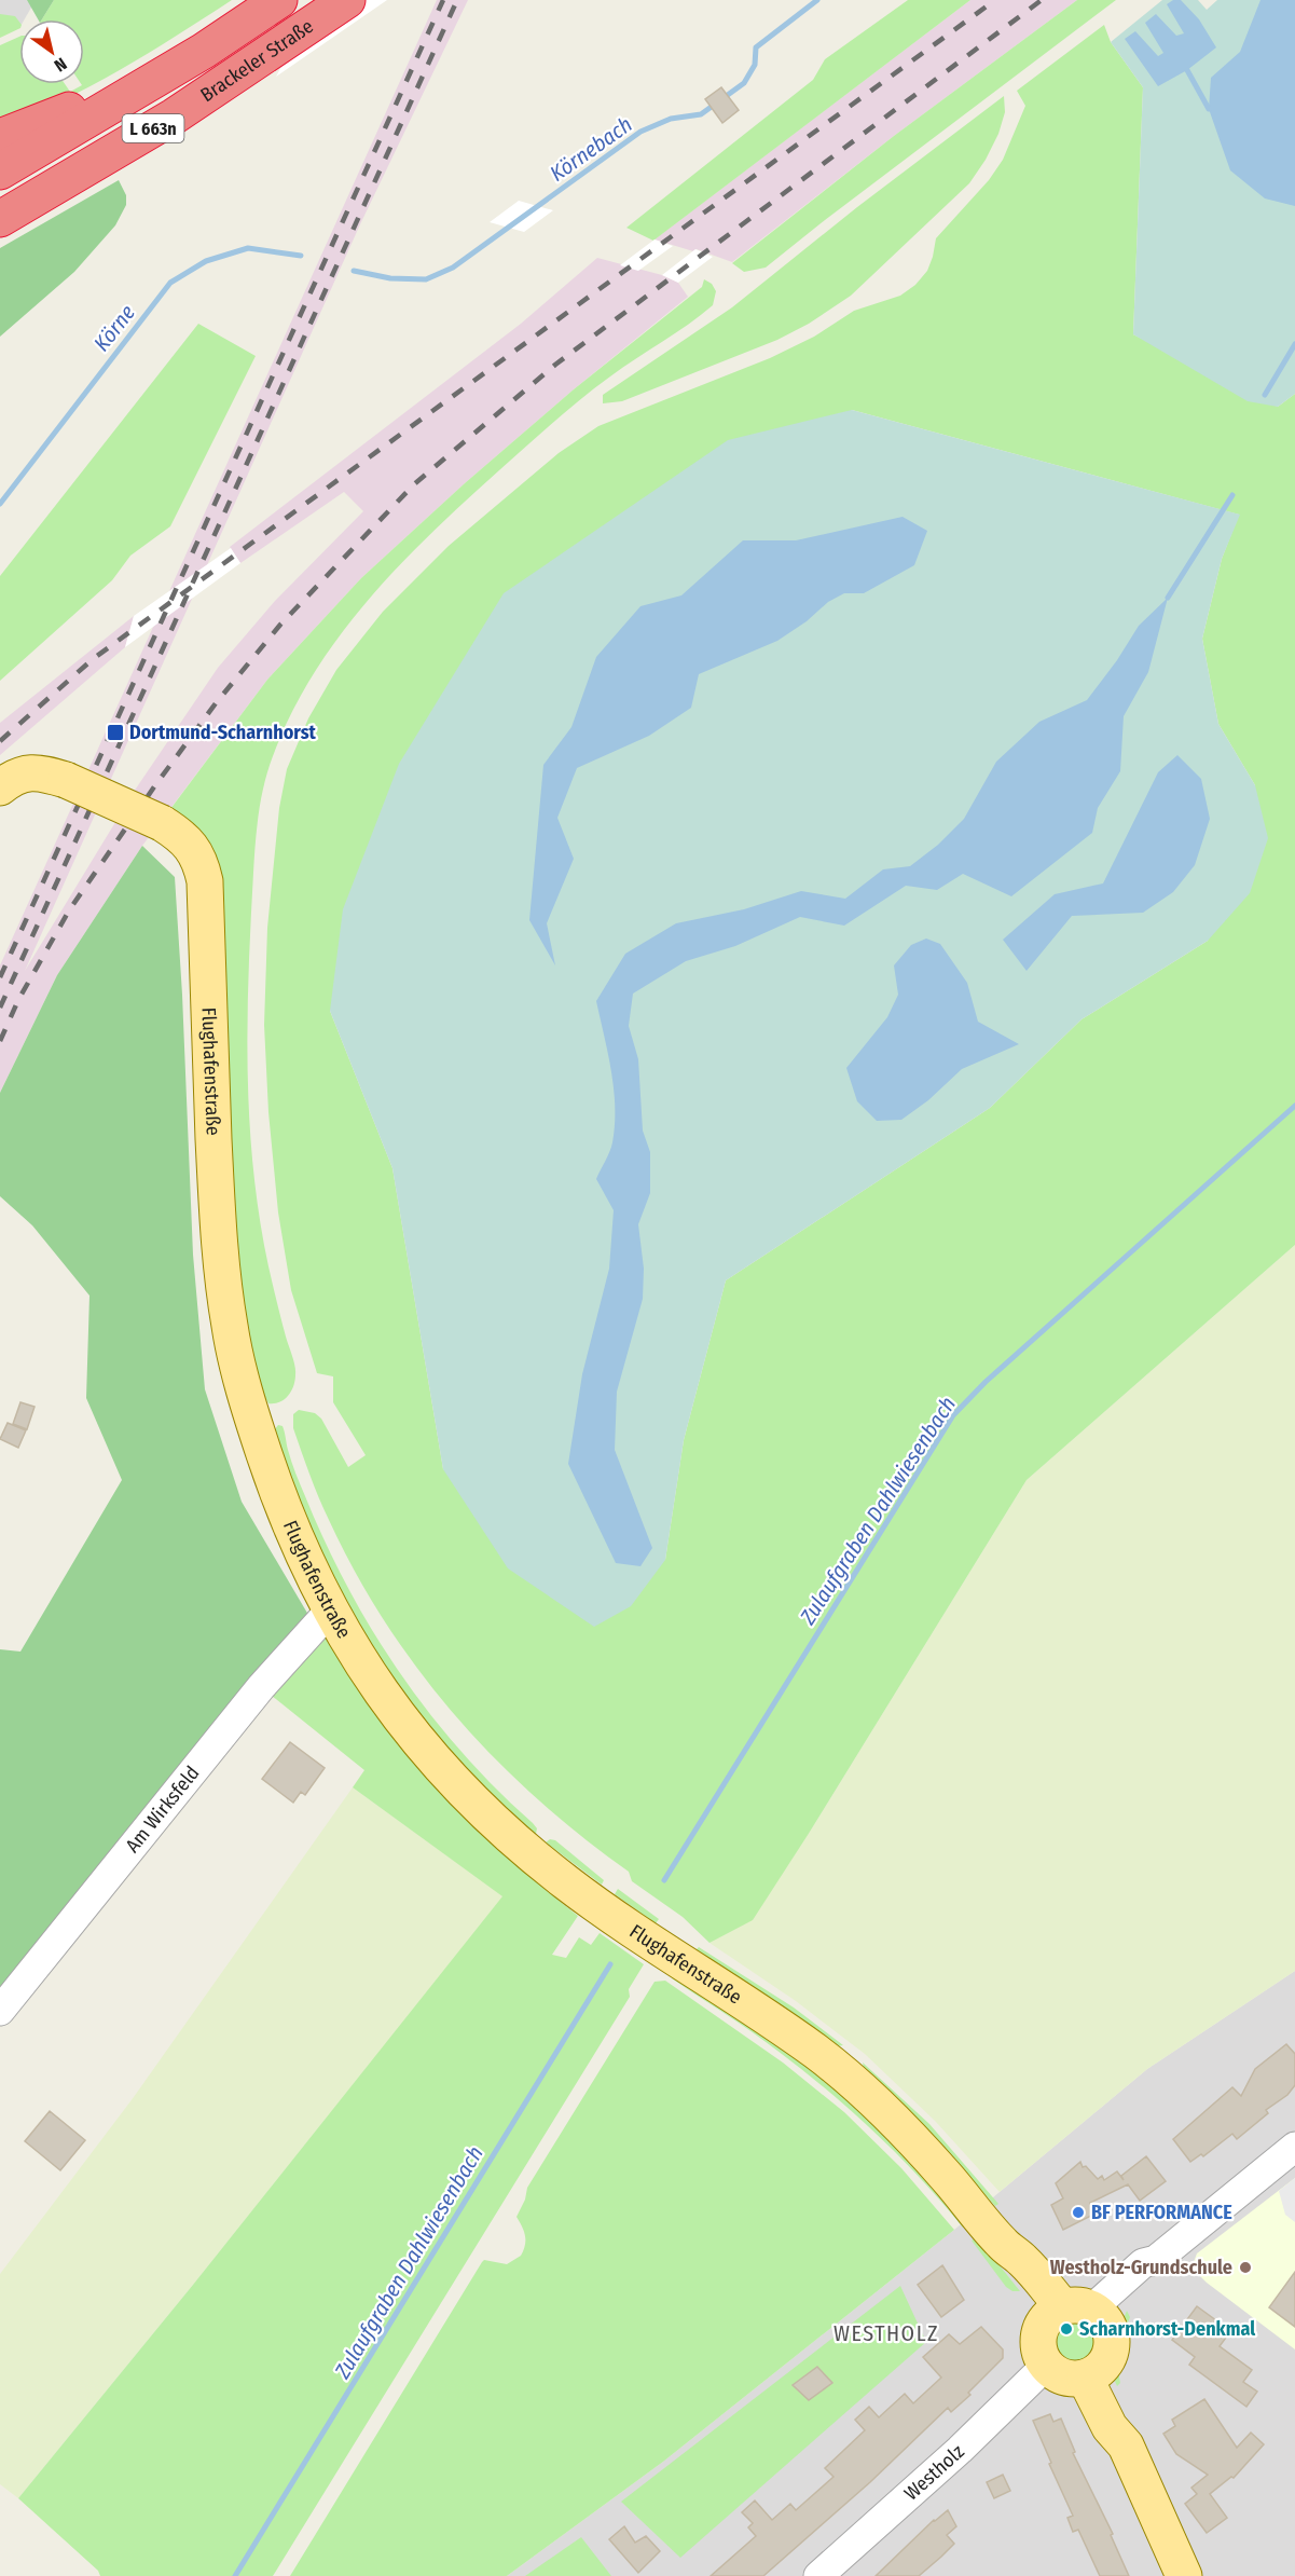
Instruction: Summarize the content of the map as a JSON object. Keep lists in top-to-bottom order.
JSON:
{
  "streets": {
    "highway": ["Brackeler Straße", "L 663n"],
    "main road": ["Flughafenstraße"],
    "street": ["Am Wirksfeld", "Westholz"]
  },
  "crossings": [
    ["Flughafenstraße", "Am Wirksfeld"],
    ["Flughafenstraße", "Westholz"]
  ],
  "districts": ["WESTHOLZ"],
  "water": ["Körnebach", "Körne", "Zulaufgraben Dahlwiesenbach"],
  "places": {
    "transit": ["Dortmund-Scharnhorst"],
    "other": ["BF PERFORMANCE", "Westholz-Grundschule", "Scharnhorst-Denkmal"]
  },
  "north": "bottom right"
}
